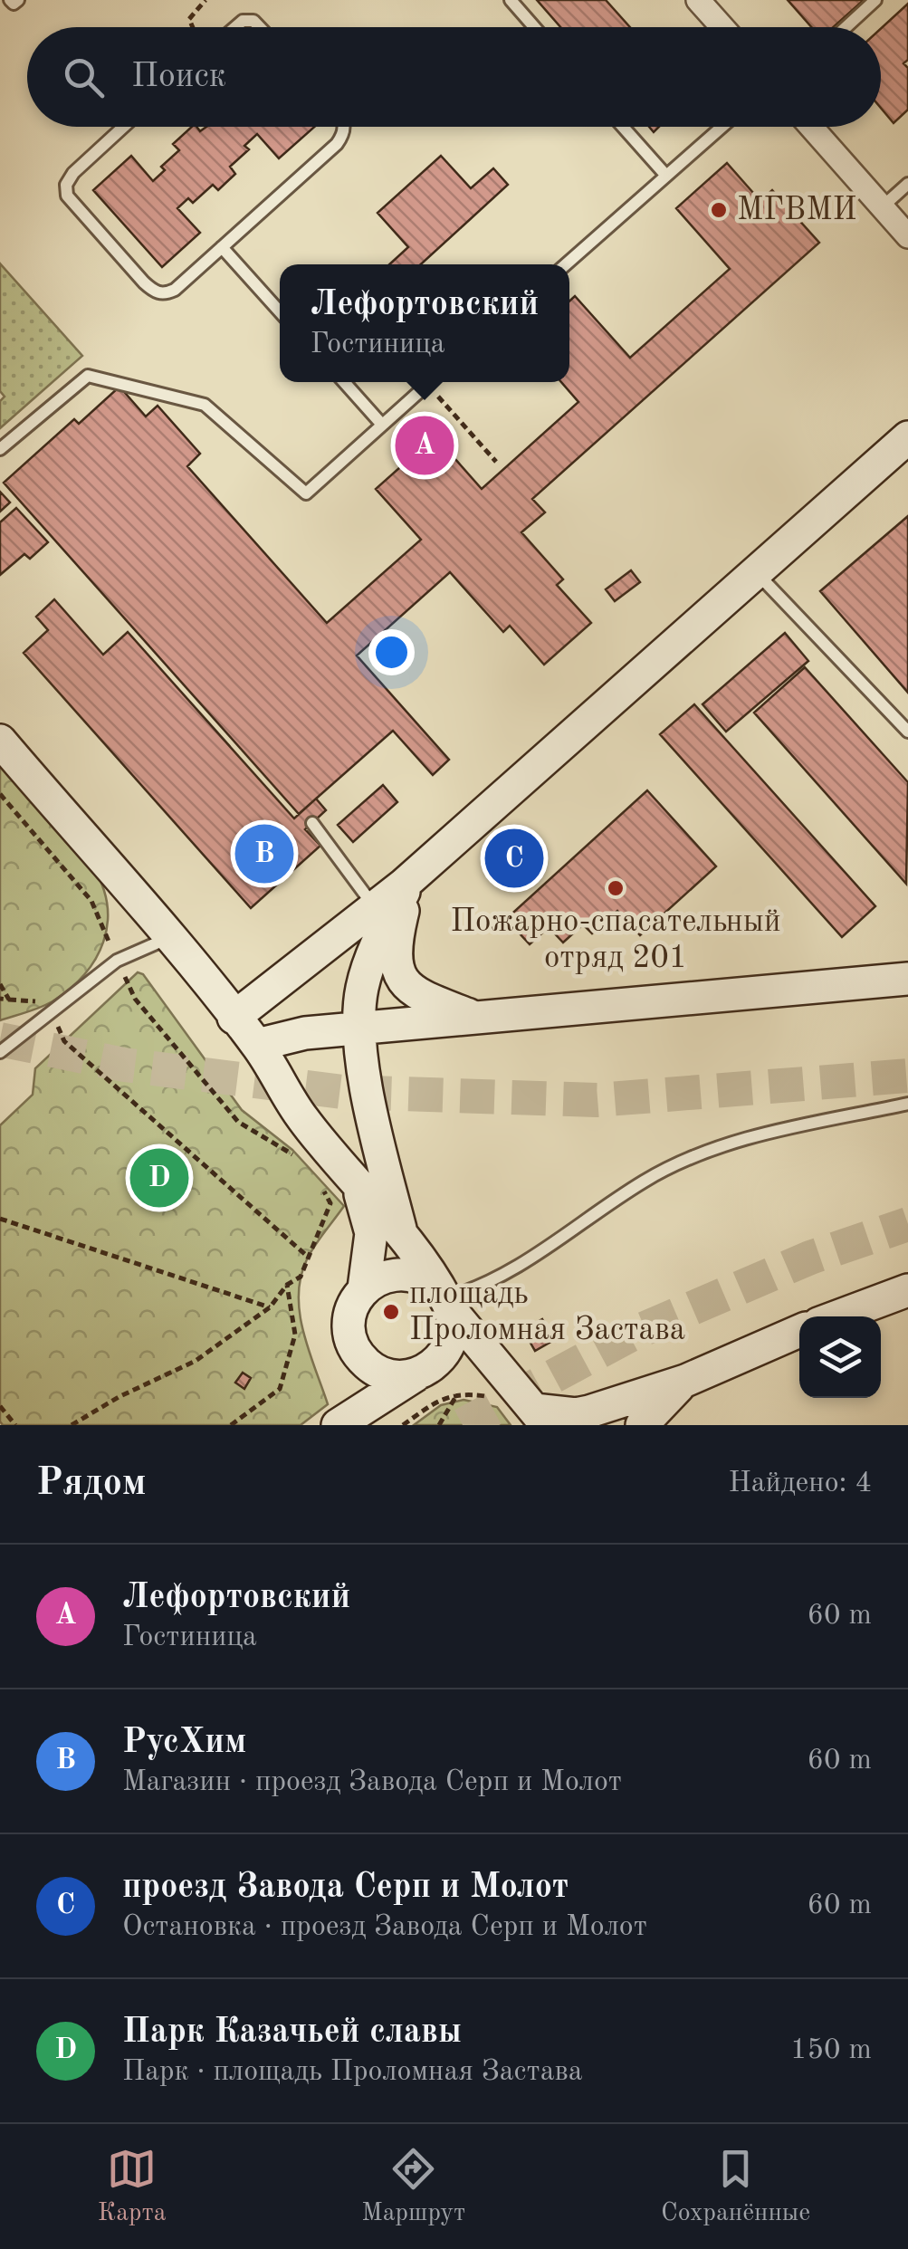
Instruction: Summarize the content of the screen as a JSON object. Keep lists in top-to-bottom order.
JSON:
{
  "places": ["МГВМИ", "Пожарно-спасательный отряд 201", "площадь Проломная Застава"],
  "page": {
    "search": "Поиск",
    "popup": ["Лефортовский", "Гостиница"],
    "pins": [
      "A",
      "B",
      "C",
      "D"
    ],
    "heading": ["Рядом", "Найдено: 4"],
    "list": [
      {
        "mark": "A",
        "name": "Лефортовский",
        "note": "Гостиница",
        "value": "60 m"
      },
      {
        "mark": "B",
        "name": "РусХим",
        "note": "Магазин · проезд Завода Серп и Молот",
        "value": "60 m"
      },
      {
        "mark": "C",
        "name": "проезд Завода Серп и Молот",
        "note": "Остановка · проезд Завода Серп и Молот",
        "value": "60 m"
      },
      {
        "mark": "D",
        "name": "Парк Казачьей славы",
        "note": "Парк · площадь Проломная Застава",
        "value": "150 m"
      }
    ],
    "nav": ["Карта", "Маршрут", "Сохранённые"]
  }
}
